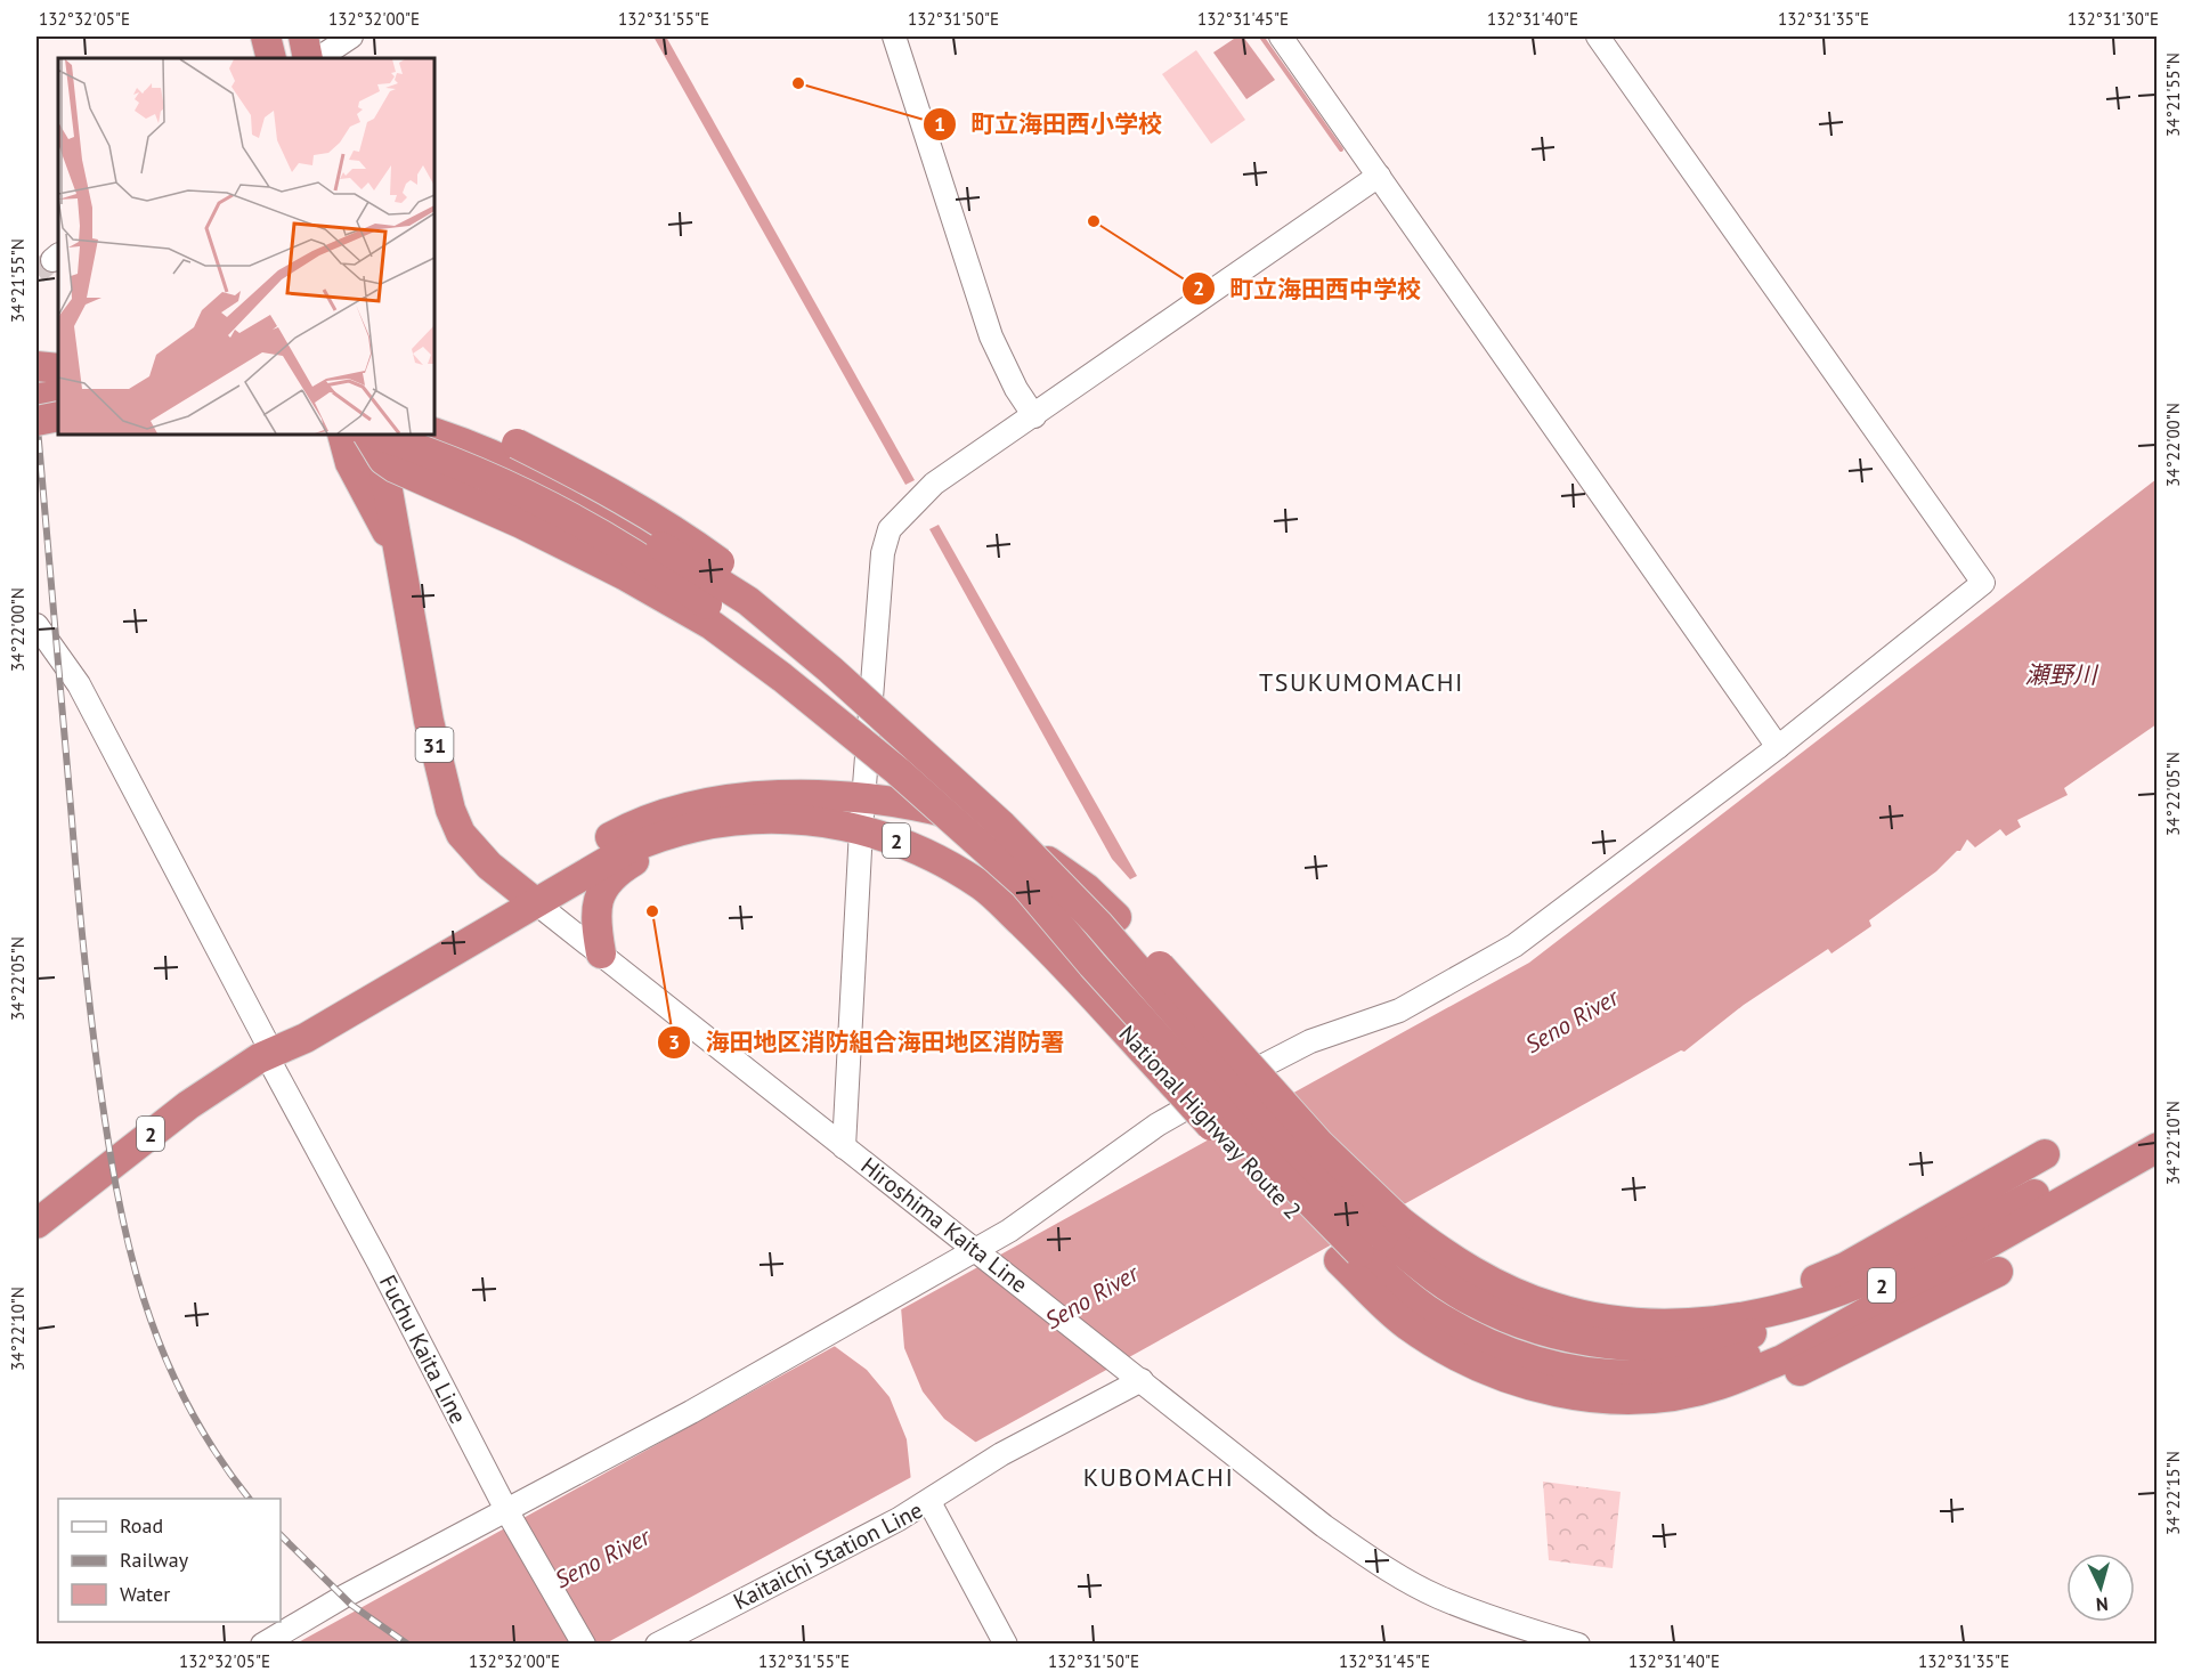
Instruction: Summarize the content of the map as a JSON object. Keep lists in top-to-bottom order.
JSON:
{
  "streets": {
    "highway": ["31", "2", "National Highway Route 2"],
    "street": ["Hiroshima Kaita Line", "Fuchu Kaita Line", "Kaitaichi Station Line"]
  },
  "crossings": [
    ["31", "National Highway Route 2"],
    ["31", "Hiroshima Kaita Line"],
    ["2", "National Highway Route 2"],
    ["National Highway Route 2", "Hiroshima Kaita Line"],
    ["National Highway Route 2", "Fuchu Kaita Line"]
  ],
  "districts": ["TSUKUMOMACHI", "KUBOMACHI"],
  "water": ["瀬野川", "Seno River"],
  "places": ["町立海田西小学校", "町立海田西中学校", "海田地区消防組合海田地区消防署"],
  "legend": ["Road", "Railway", "Water"],
  "north": "bottom",
  "coordinates": [
    "132°32'05\"E",
    "132°32'00\"E",
    "132°31'55\"E",
    "132°31'50\"E",
    "132°31'45\"E",
    "132°31'40\"E",
    "132°31'35\"E",
    "132°31'30\"E",
    "34°21'55\"N",
    "34°22'00\"N",
    "34°22'05\"N",
    "34°22'10\"N",
    "34°22'15\"N"
  ]
}
